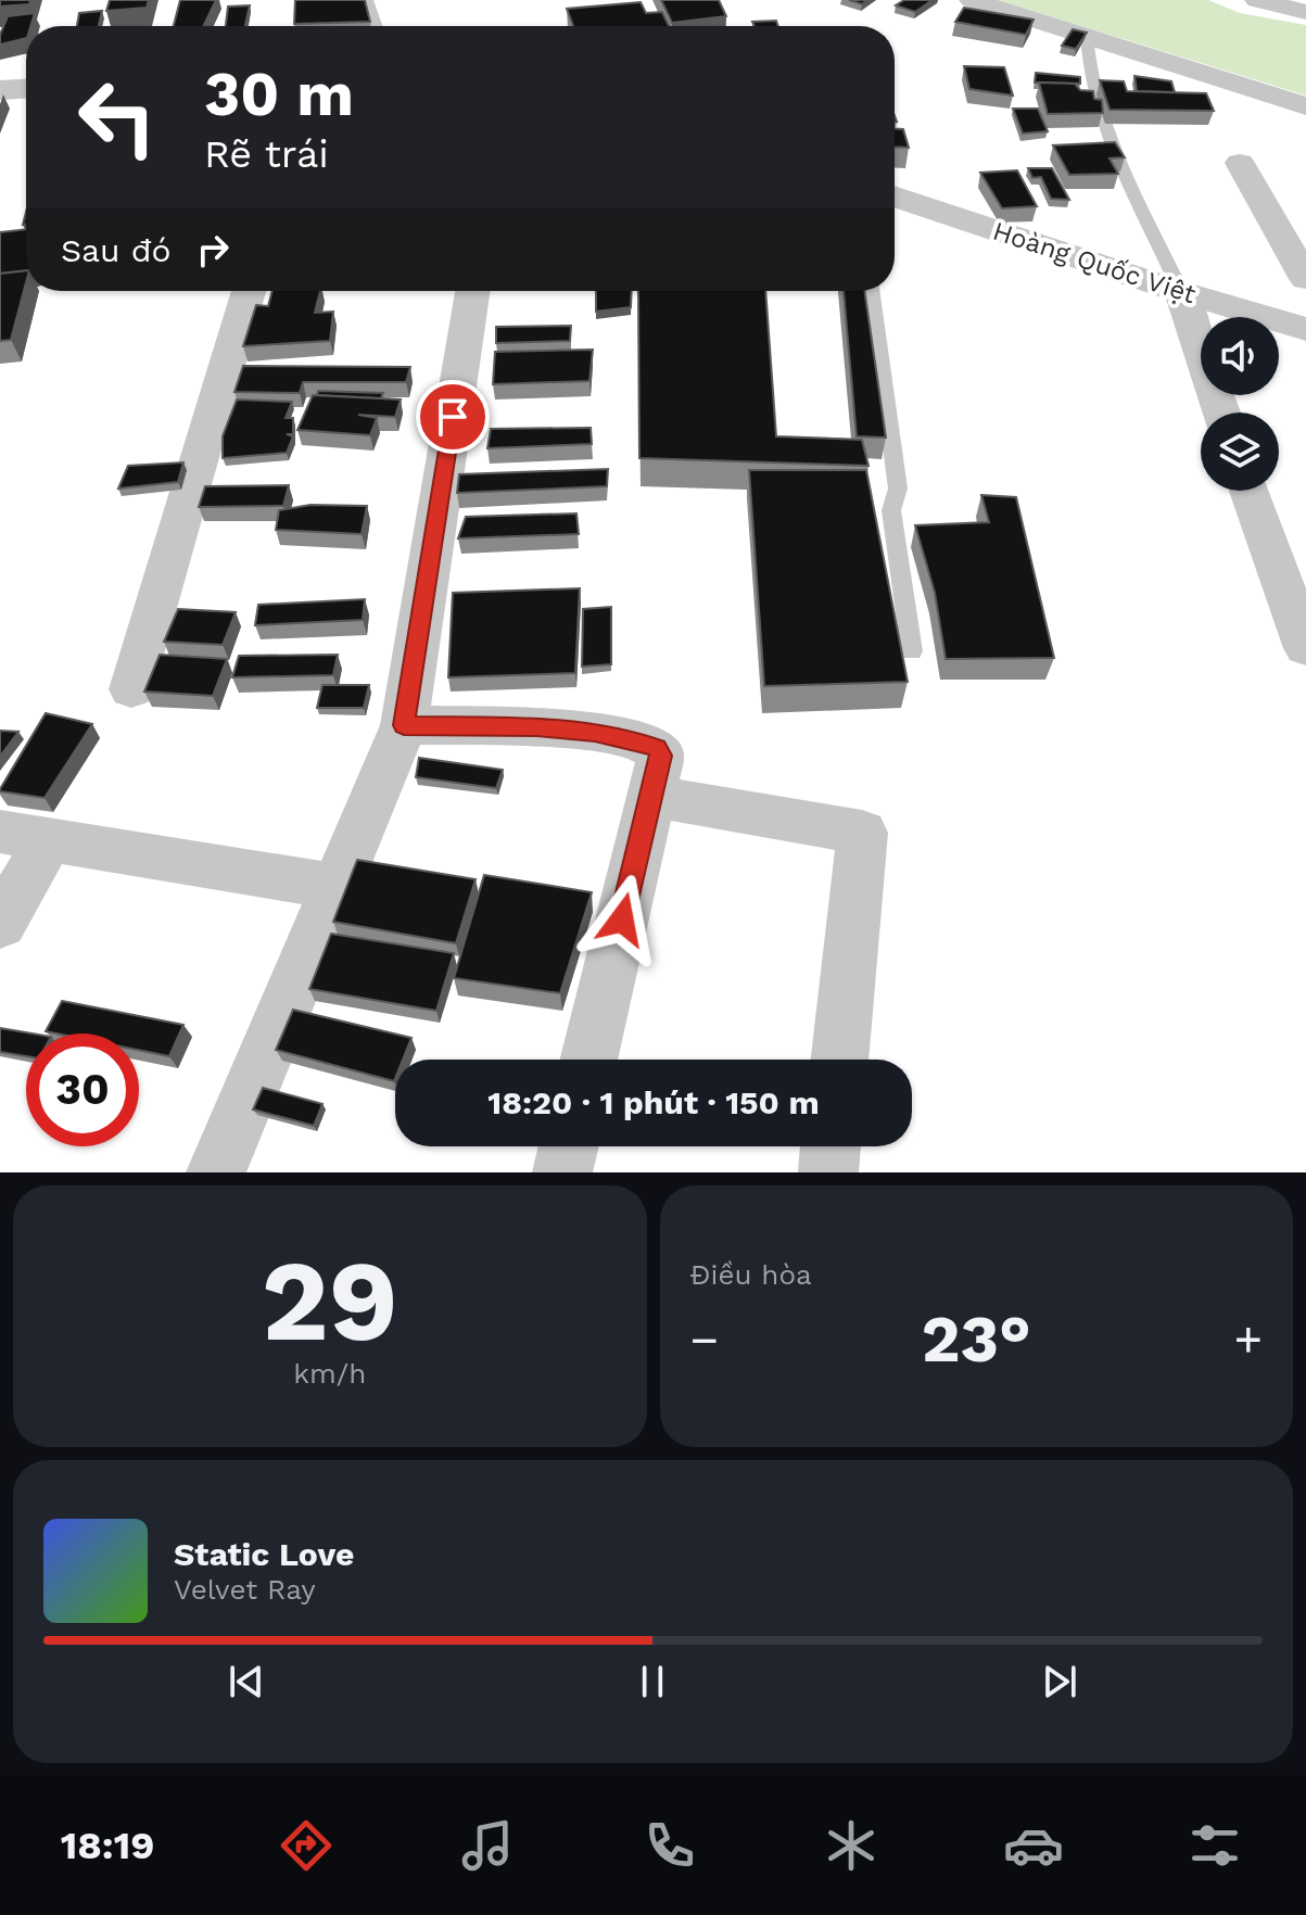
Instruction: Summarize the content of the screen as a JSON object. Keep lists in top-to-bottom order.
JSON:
{
  "streets": {
    "street": ["Hoàng Quốc Việt"]
  },
  "page": {
    "turn": ["30 m", "Rẽ trái"],
    "then": "Sau đó",
    "limit": "30",
    "trip": "18:20 · 1 phút · 150 m",
    "tile": [
      ["29", "km/h"],
      "Điều hòa"
    ],
    "heat": ["−", "23°", "+"],
    "song": ["Static Love", "Velvet Ray"],
    "tabs": "18:19"
  }
}
